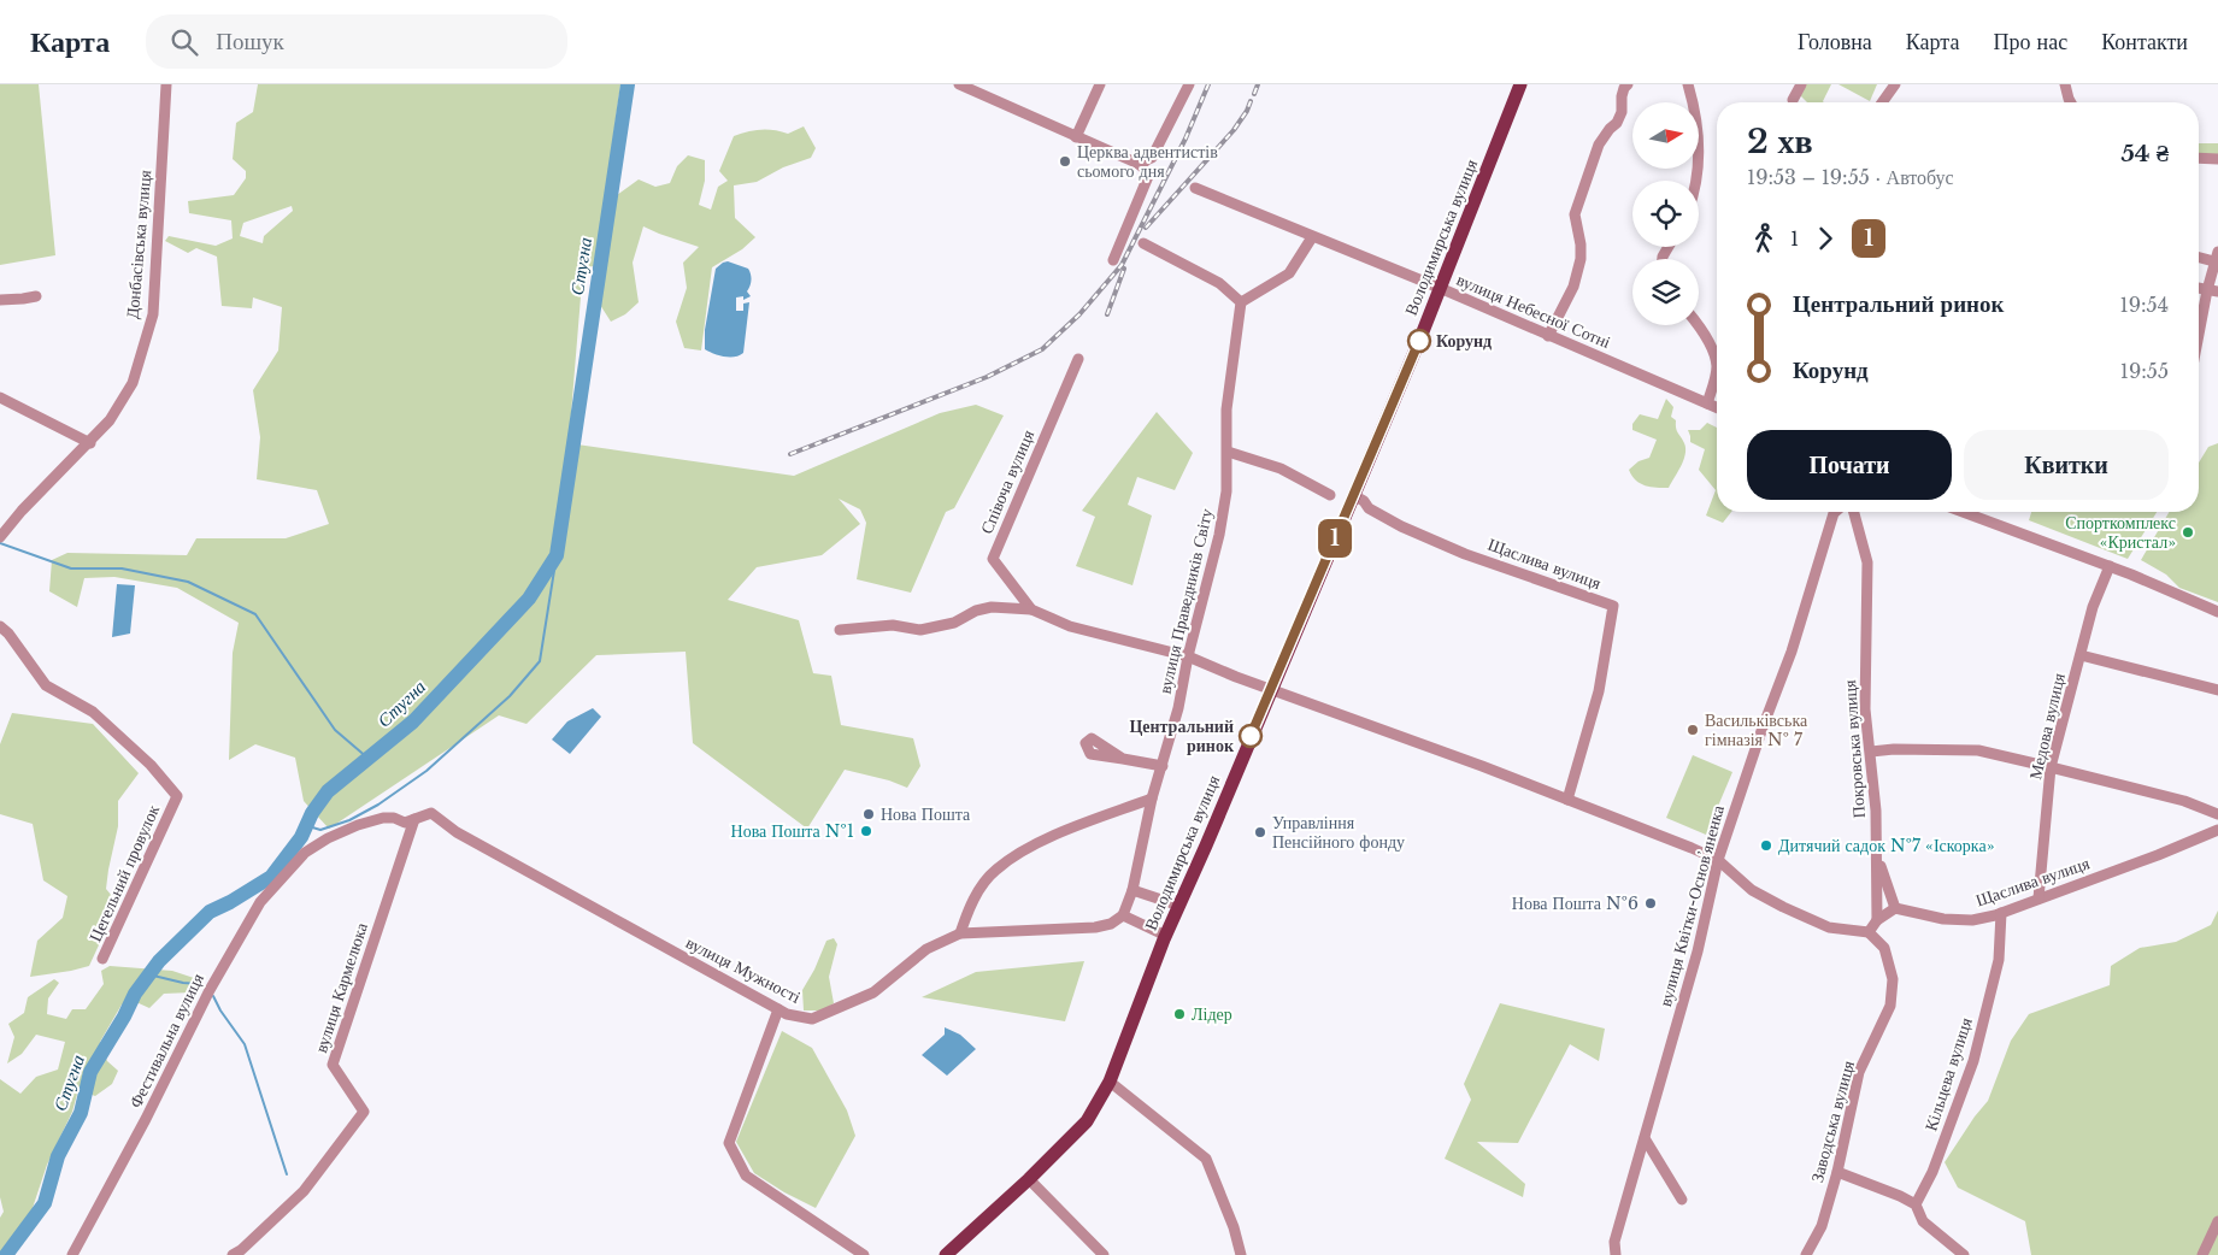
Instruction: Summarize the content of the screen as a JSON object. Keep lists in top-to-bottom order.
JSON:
{
  "streets": {
    "main road": ["Володимирська вулиця"],
    "street": [
      "Донбасівська вулиця",
      "вулиця Небесної Сотні",
      "Співоча вулиця",
      "Щаслива вулиця",
      "вулиця Праведників Світу",
      "Медова вулиця",
      "Покровська вулиця",
      "Цегельний провулок",
      "вулиця Квітки-Основʼяненка",
      "вулиця Мужності",
      "вулиця Кармелюка",
      "Фестивальна вулиця",
      "Кільцева вулиця",
      "Заводська вулиця"
    ]
  },
  "crossings": [
    ["Володимирська вулиця", "вулиця Небесної Сотні"],
    ["Володимирська вулиця", "Співоча вулиця"],
    ["Володимирська вулиця", "Щаслива вулиця"],
    ["Співоча вулиця", "вулиця Праведників Світу"],
    ["Щаслива вулиця", "Медова вулиця"],
    ["Щаслива вулиця", "Кільцева вулиця"],
    ["вулиця Праведників Світу", "вулиця Мужності"],
    ["вулиця Мужності", "вулиця Кармелюка"],
    ["вулиця Мужності", "Фестивальна вулиця"],
    ["вулиця Кармелюка", "Фестивальна вулиця"]
  ],
  "water": ["Стугна"],
  "places": [
    "Церква адвентистів сьомого дня",
    "Корунд",
    "Спорткомплекс «Кристал»",
    "Васильківська гімназія № 7",
    "Центральний ринок",
    "Нова Пошта",
    "Нова Пошта №1",
    "Управління Пенсійного фонду",
    "Дитячий садок №7 «Іскорка»",
    "Нова Пошта №6",
    "Лідер"
  ],
  "lines": ["bus line 1"],
  "north": "right",
  "page": {
    "header": "Карта",
    "search": "Пошук",
    "nav": [
      "Головна",
      "Карта",
      "Про нас",
      "Контакти"
    ],
    "on_map": "1",
    "heading": ["2 хв", "19:53 – 19:55 · Автобус", "54 ₴"],
    "legs": ["1", "1"],
    "list": [
      {
        "name": "Центральний ринок",
        "value": "19:54"
      },
      {
        "name": "Корунд",
        "value": "19:55"
      }
    ],
    "buttons": ["Почати", "Квитки"]
  }
}
